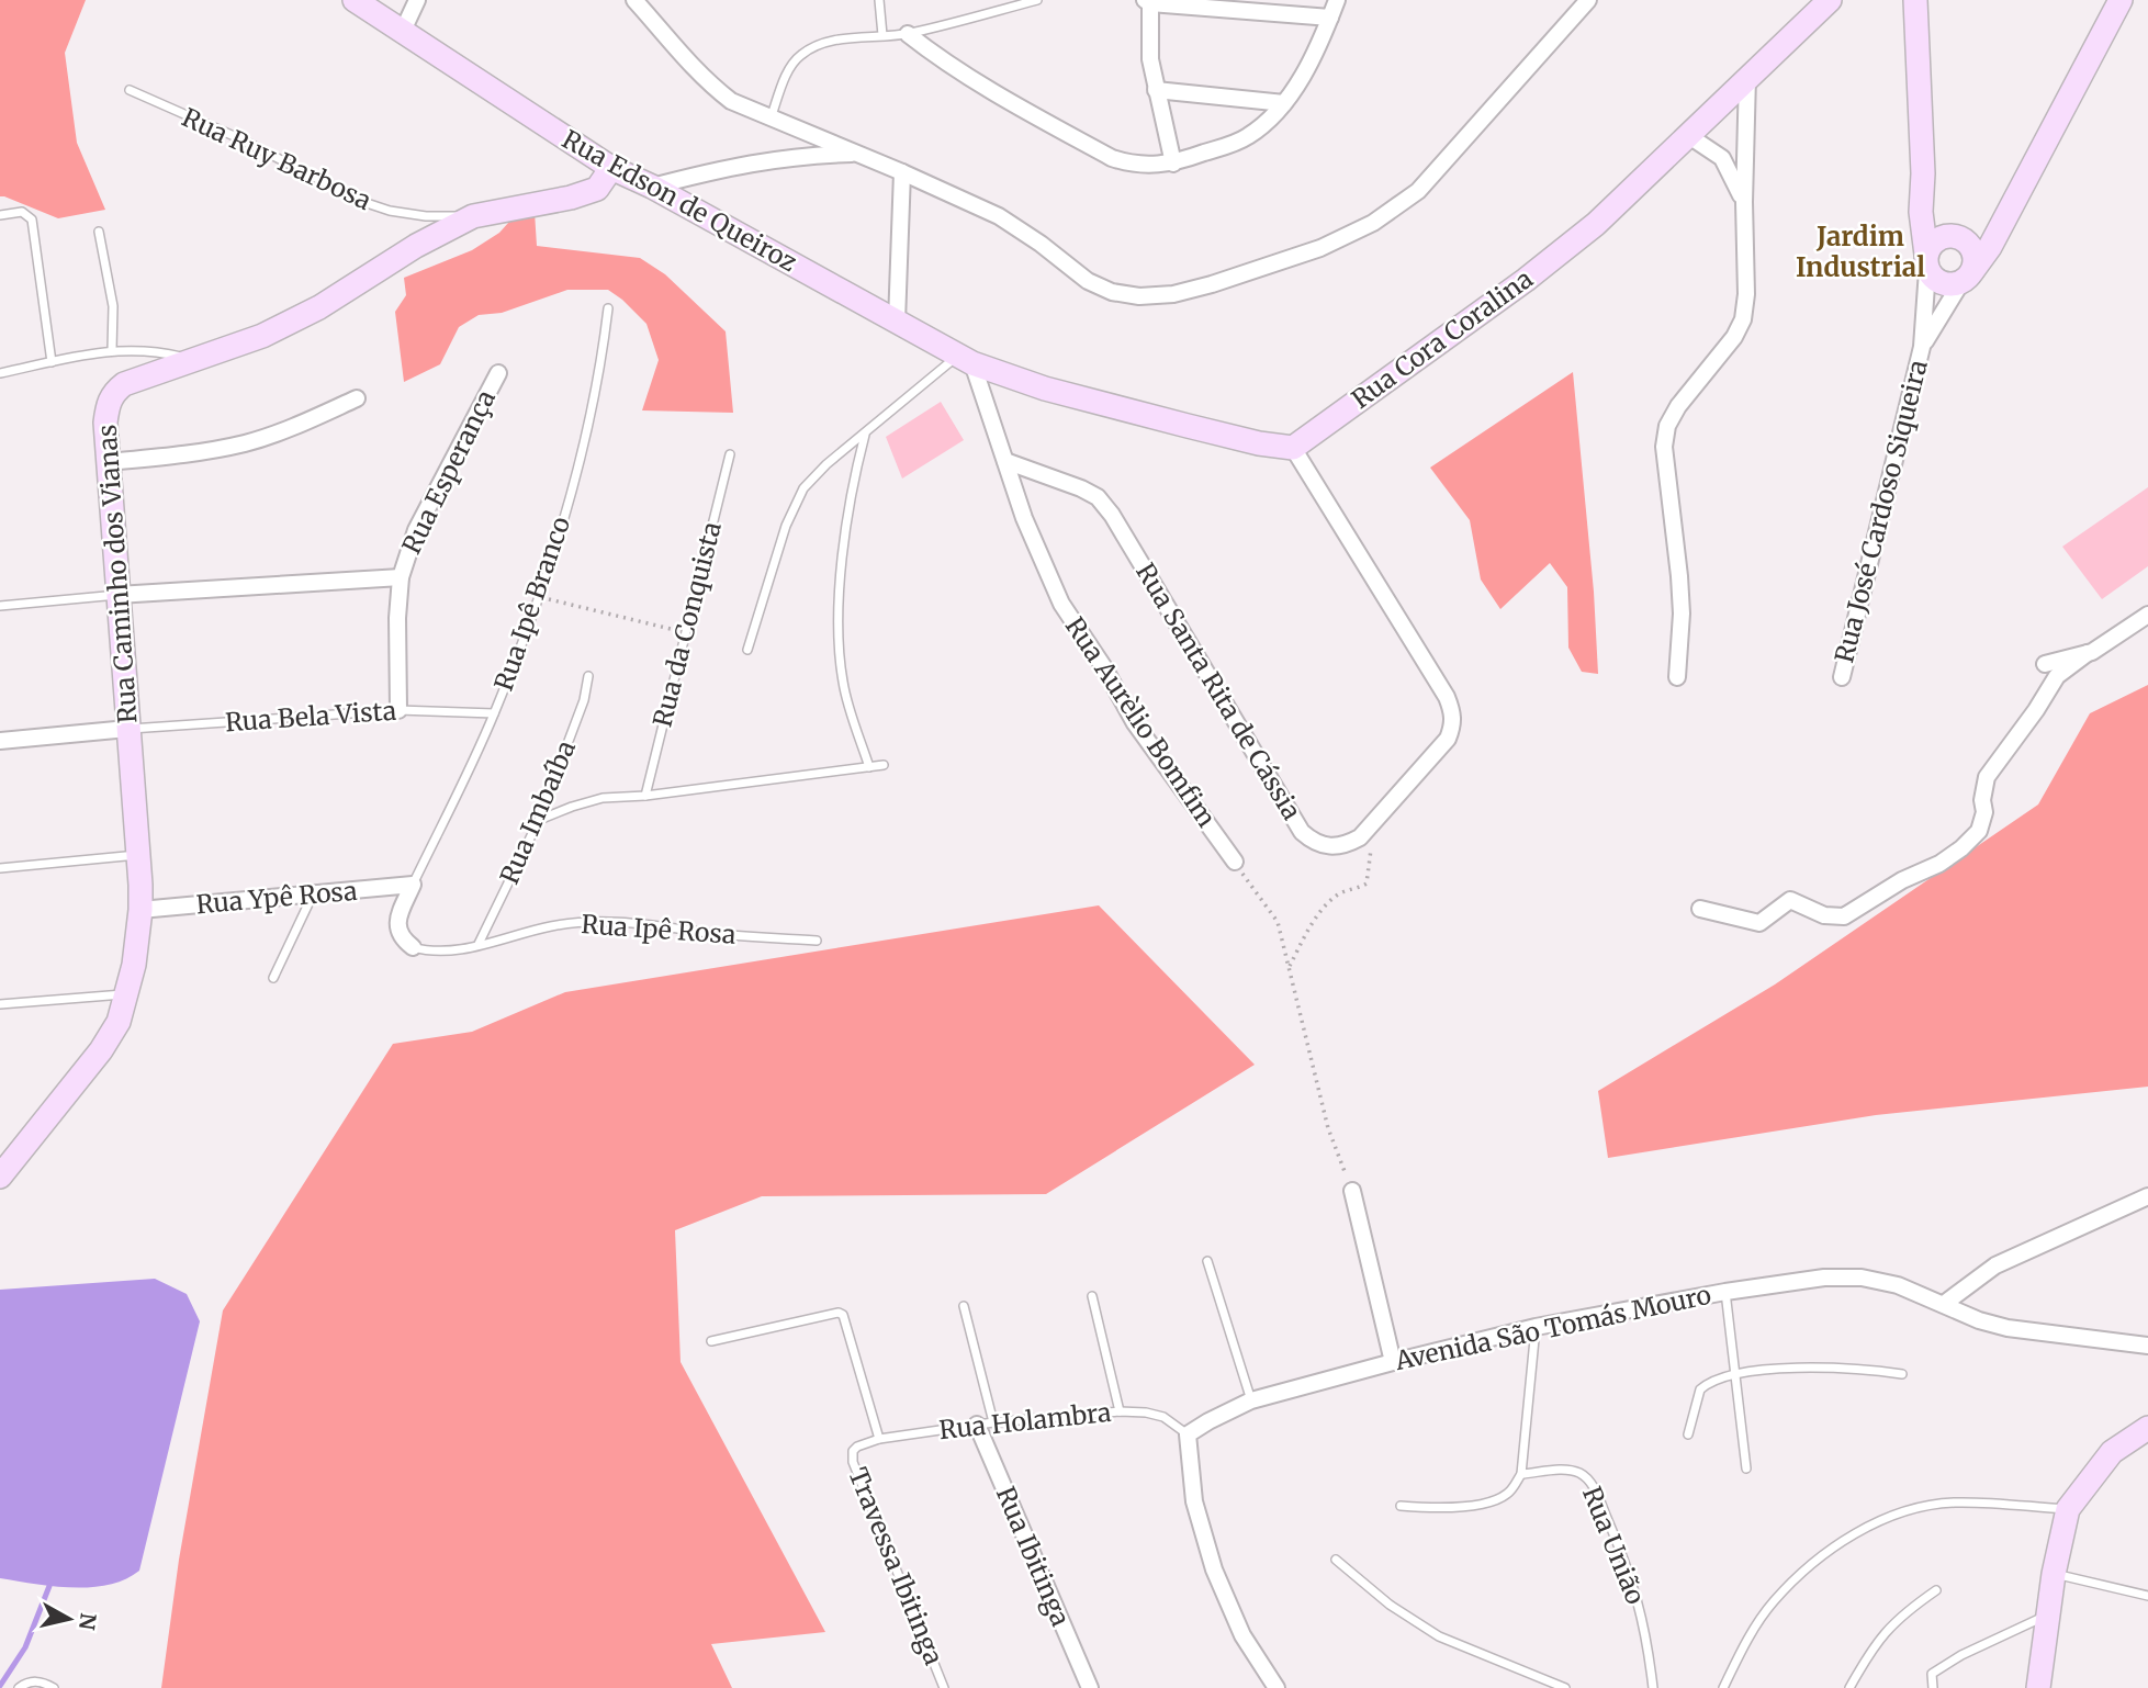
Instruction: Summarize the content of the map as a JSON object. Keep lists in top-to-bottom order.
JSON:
{
  "streets": {
    "street": [
      "Rua Edson de Queiroz",
      "Rua Cora Coralina",
      "Rua Esperança",
      "Rua José Cardoso Siqueira",
      "Rua Caminho dos Vianas",
      "Rua Santa Rita de Cássia",
      "Rua Aurèlio Bomfim",
      "Rua Ypê Rosa",
      "Avenida São Tomás Mouro",
      "Rua Ibitinga"
    ],
    "lane": [
      "Rua Ruy Barbosa",
      "Rua Ipê Branco",
      "Rua da Conquista",
      "Rua Bela Vista",
      "Rua Imbaíba",
      "Rua Ipê Rosa",
      "Rua Holambra",
      "Rua União",
      "Travessa Ibitinga"
    ]
  },
  "crossings": [
    ["Rua Ruy Barbosa", "Rua Caminho dos Vianas"],
    ["Rua Edson de Queiroz", "Rua Caminho dos Vianas"],
    ["Rua Edson de Queiroz", "Rua Aurèlio Bomfim"],
    ["Rua Cora Coralina", "Rua Santa Rita de Cássia"],
    ["Rua Esperança", "Rua Bela Vista"],
    ["Rua Caminho dos Vianas", "Rua Bela Vista"],
    ["Rua Caminho dos Vianas", "Rua Ypê Rosa"],
    ["Rua Ipê Branco", "Rua Bela Vista"],
    ["Rua Ipê Branco", "Rua Ypê Rosa"],
    ["Rua Santa Rita de Cássia", "Rua Aurèlio Bomfim"],
    ["Rua Imbaíba", "Rua Ipê Rosa"],
    ["Avenida São Tomás Mouro", "Rua Holambra"],
    ["Rua Holambra", "Rua Ibitinga"],
    ["Rua Holambra", "Travessa Ibitinga"]
  ],
  "districts": ["Jardim Industrial"],
  "north": "right"
}
